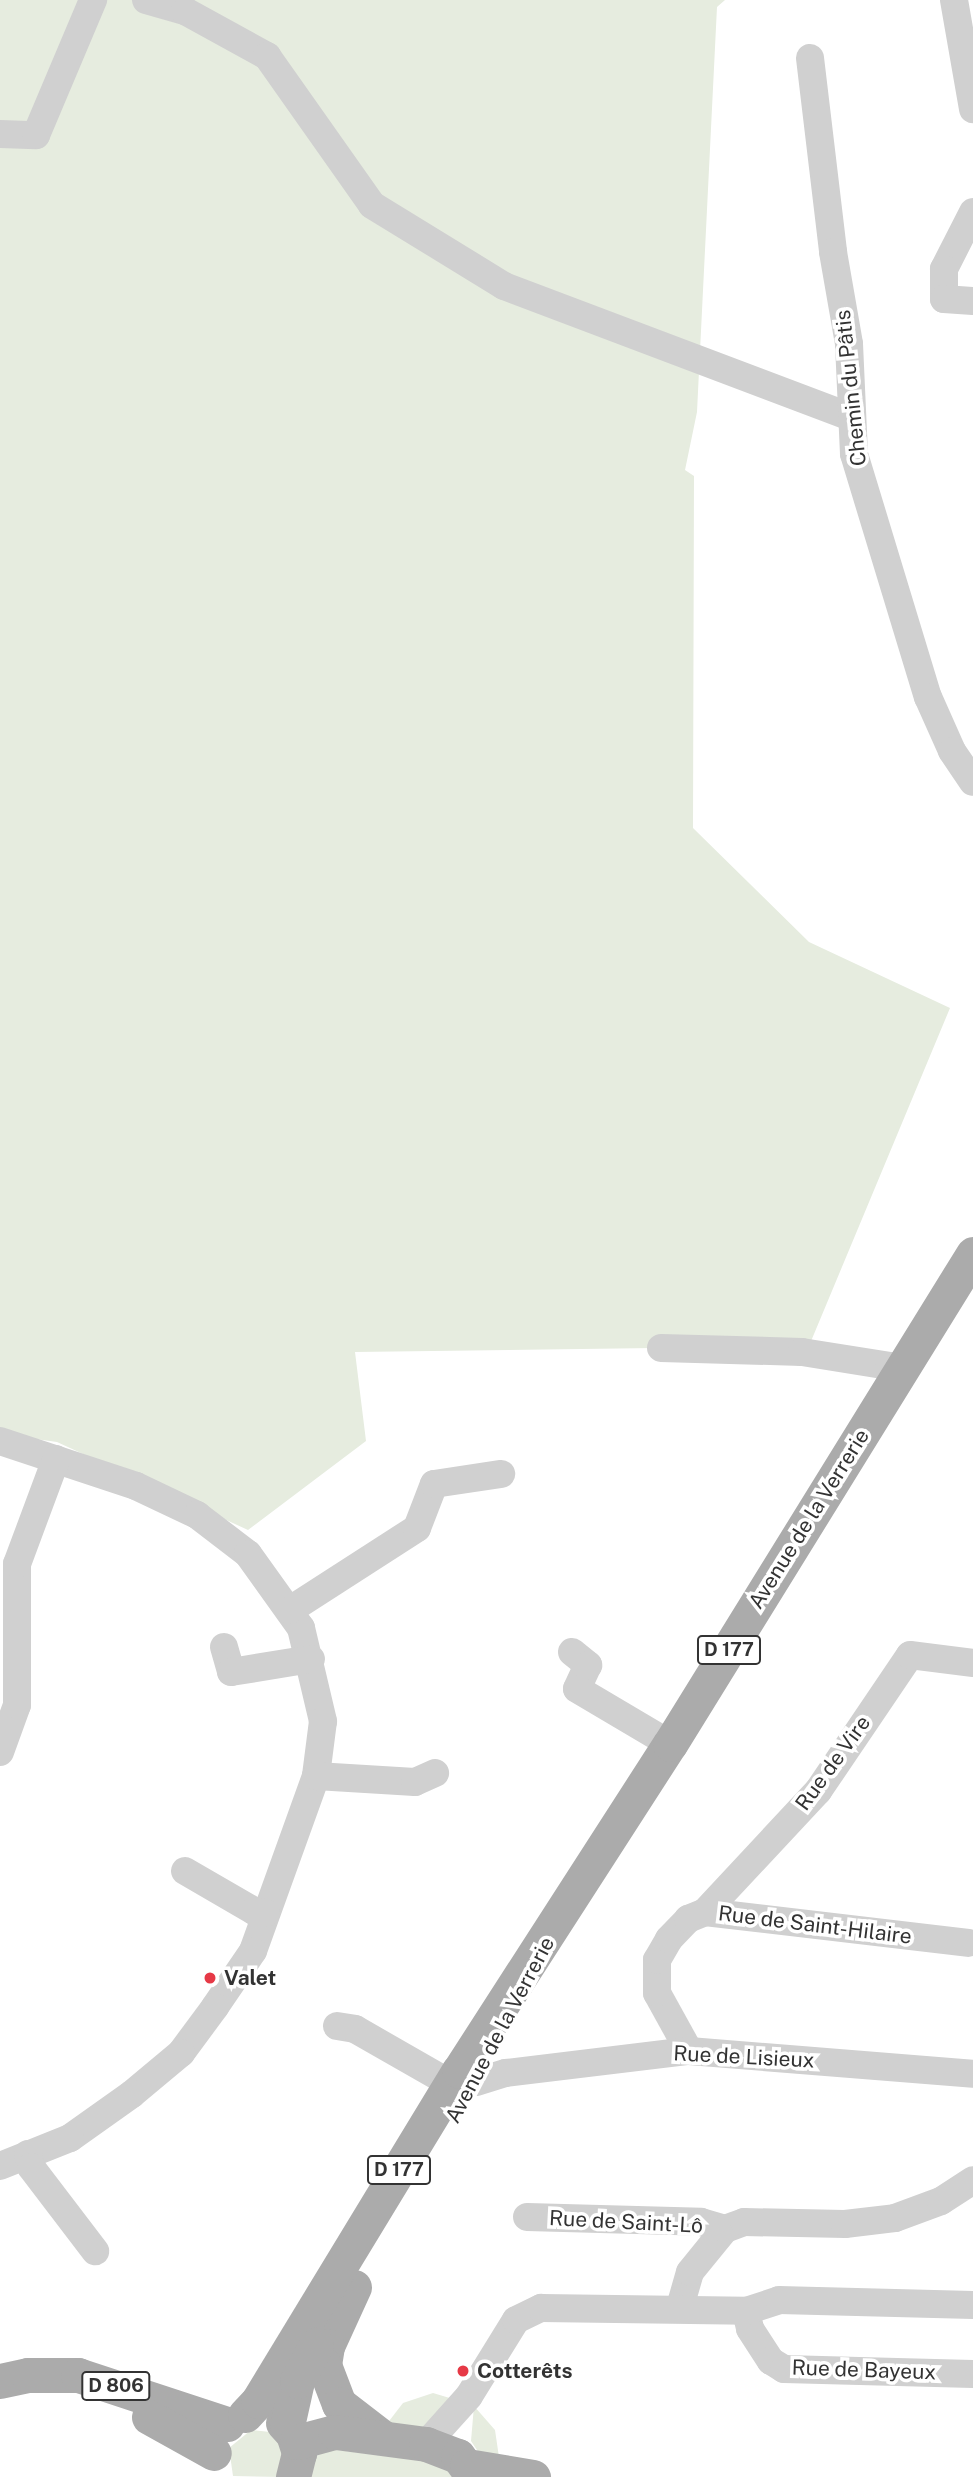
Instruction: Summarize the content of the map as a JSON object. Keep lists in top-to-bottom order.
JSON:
{
  "streets": {
    "main road": ["Avenue de la Verrerie", "D 177", "D 806"],
    "street": [
      "Chemin du Pâtis",
      "Rue de Vire",
      "Rue de Saint-Hilaire",
      "Rue de Lisieux",
      "Rue de Saint-Lô",
      "Rue de Bayeux"
    ]
  },
  "crossings": [
    ["Avenue de la Verrerie", "Rue de Lisieux"],
    ["Avenue de la Verrerie", "D 806"],
    ["Rue de Vire", "Rue de Saint-Hilaire"],
    ["Rue de Saint-Hilaire", "Rue de Lisieux"]
  ],
  "places": ["Valet", "Cotterêts"]
}
